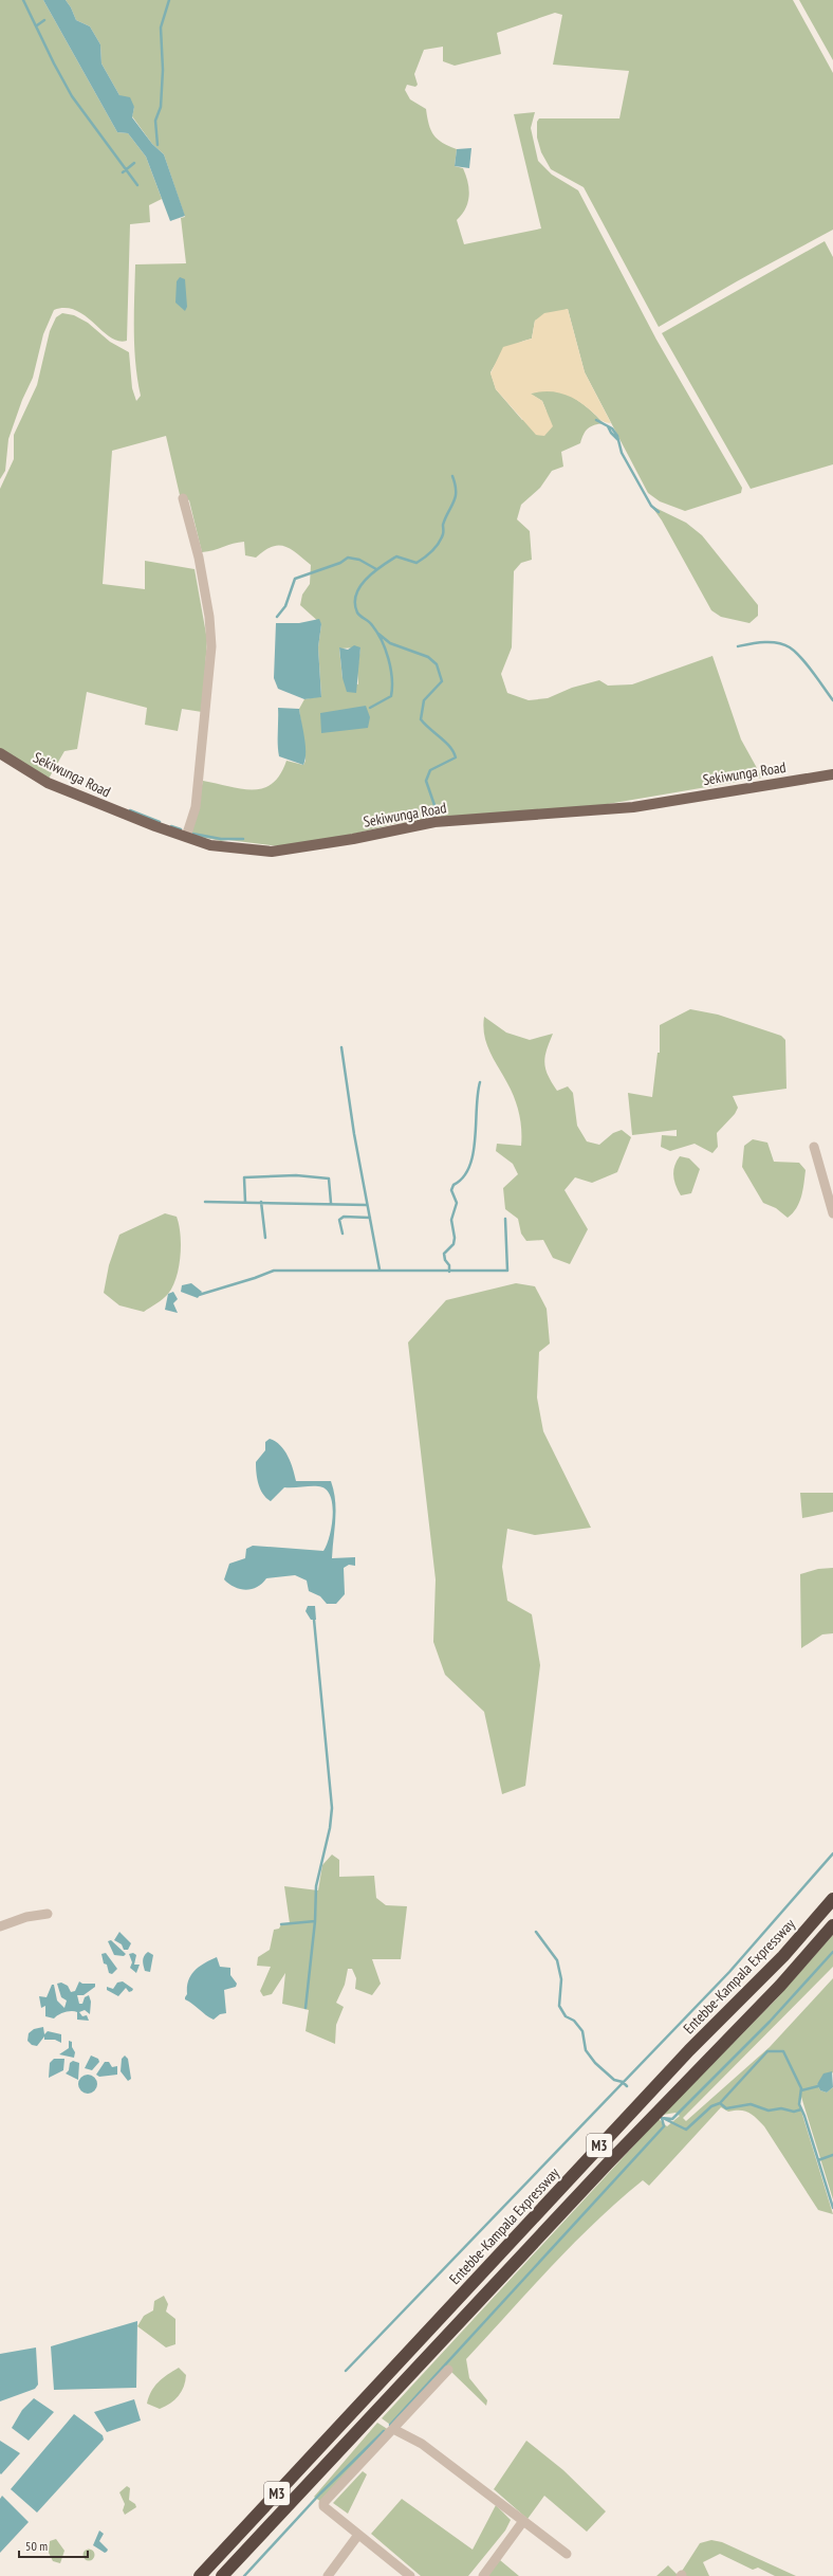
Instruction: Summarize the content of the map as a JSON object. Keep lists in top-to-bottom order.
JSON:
{
  "streets": {
    "highway": ["Entebbe-Kampala Expressway", "M3"],
    "main road": ["Sekiwunga Road"]
  },
  "scale_bar": "50 m"
}
